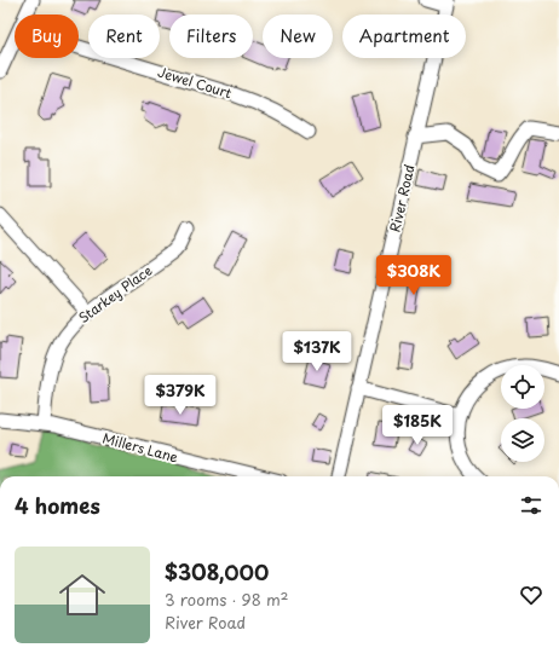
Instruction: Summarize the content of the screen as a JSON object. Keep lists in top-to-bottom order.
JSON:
{
  "streets": {
    "street": [
      "Jewel Court",
      "River Road",
      "Starkey Place",
      "Millers Lane"
    ]
  },
  "crossings": [
    ["Starkey Place", "Millers Lane"]
  ],
  "page": {
    "chip": [
      "Buy",
      "Rent",
      "Filters",
      "New",
      "Apartment"
    ],
    "price": [
      "$308K",
      "$137K",
      "$379K",
      "$185K"
    ],
    "heading": "4 homes",
    "list": [
      {
        "name": "$308,000",
        "note": "3 rooms · 98 m² · River Road"
      }
    ]
  }
}
